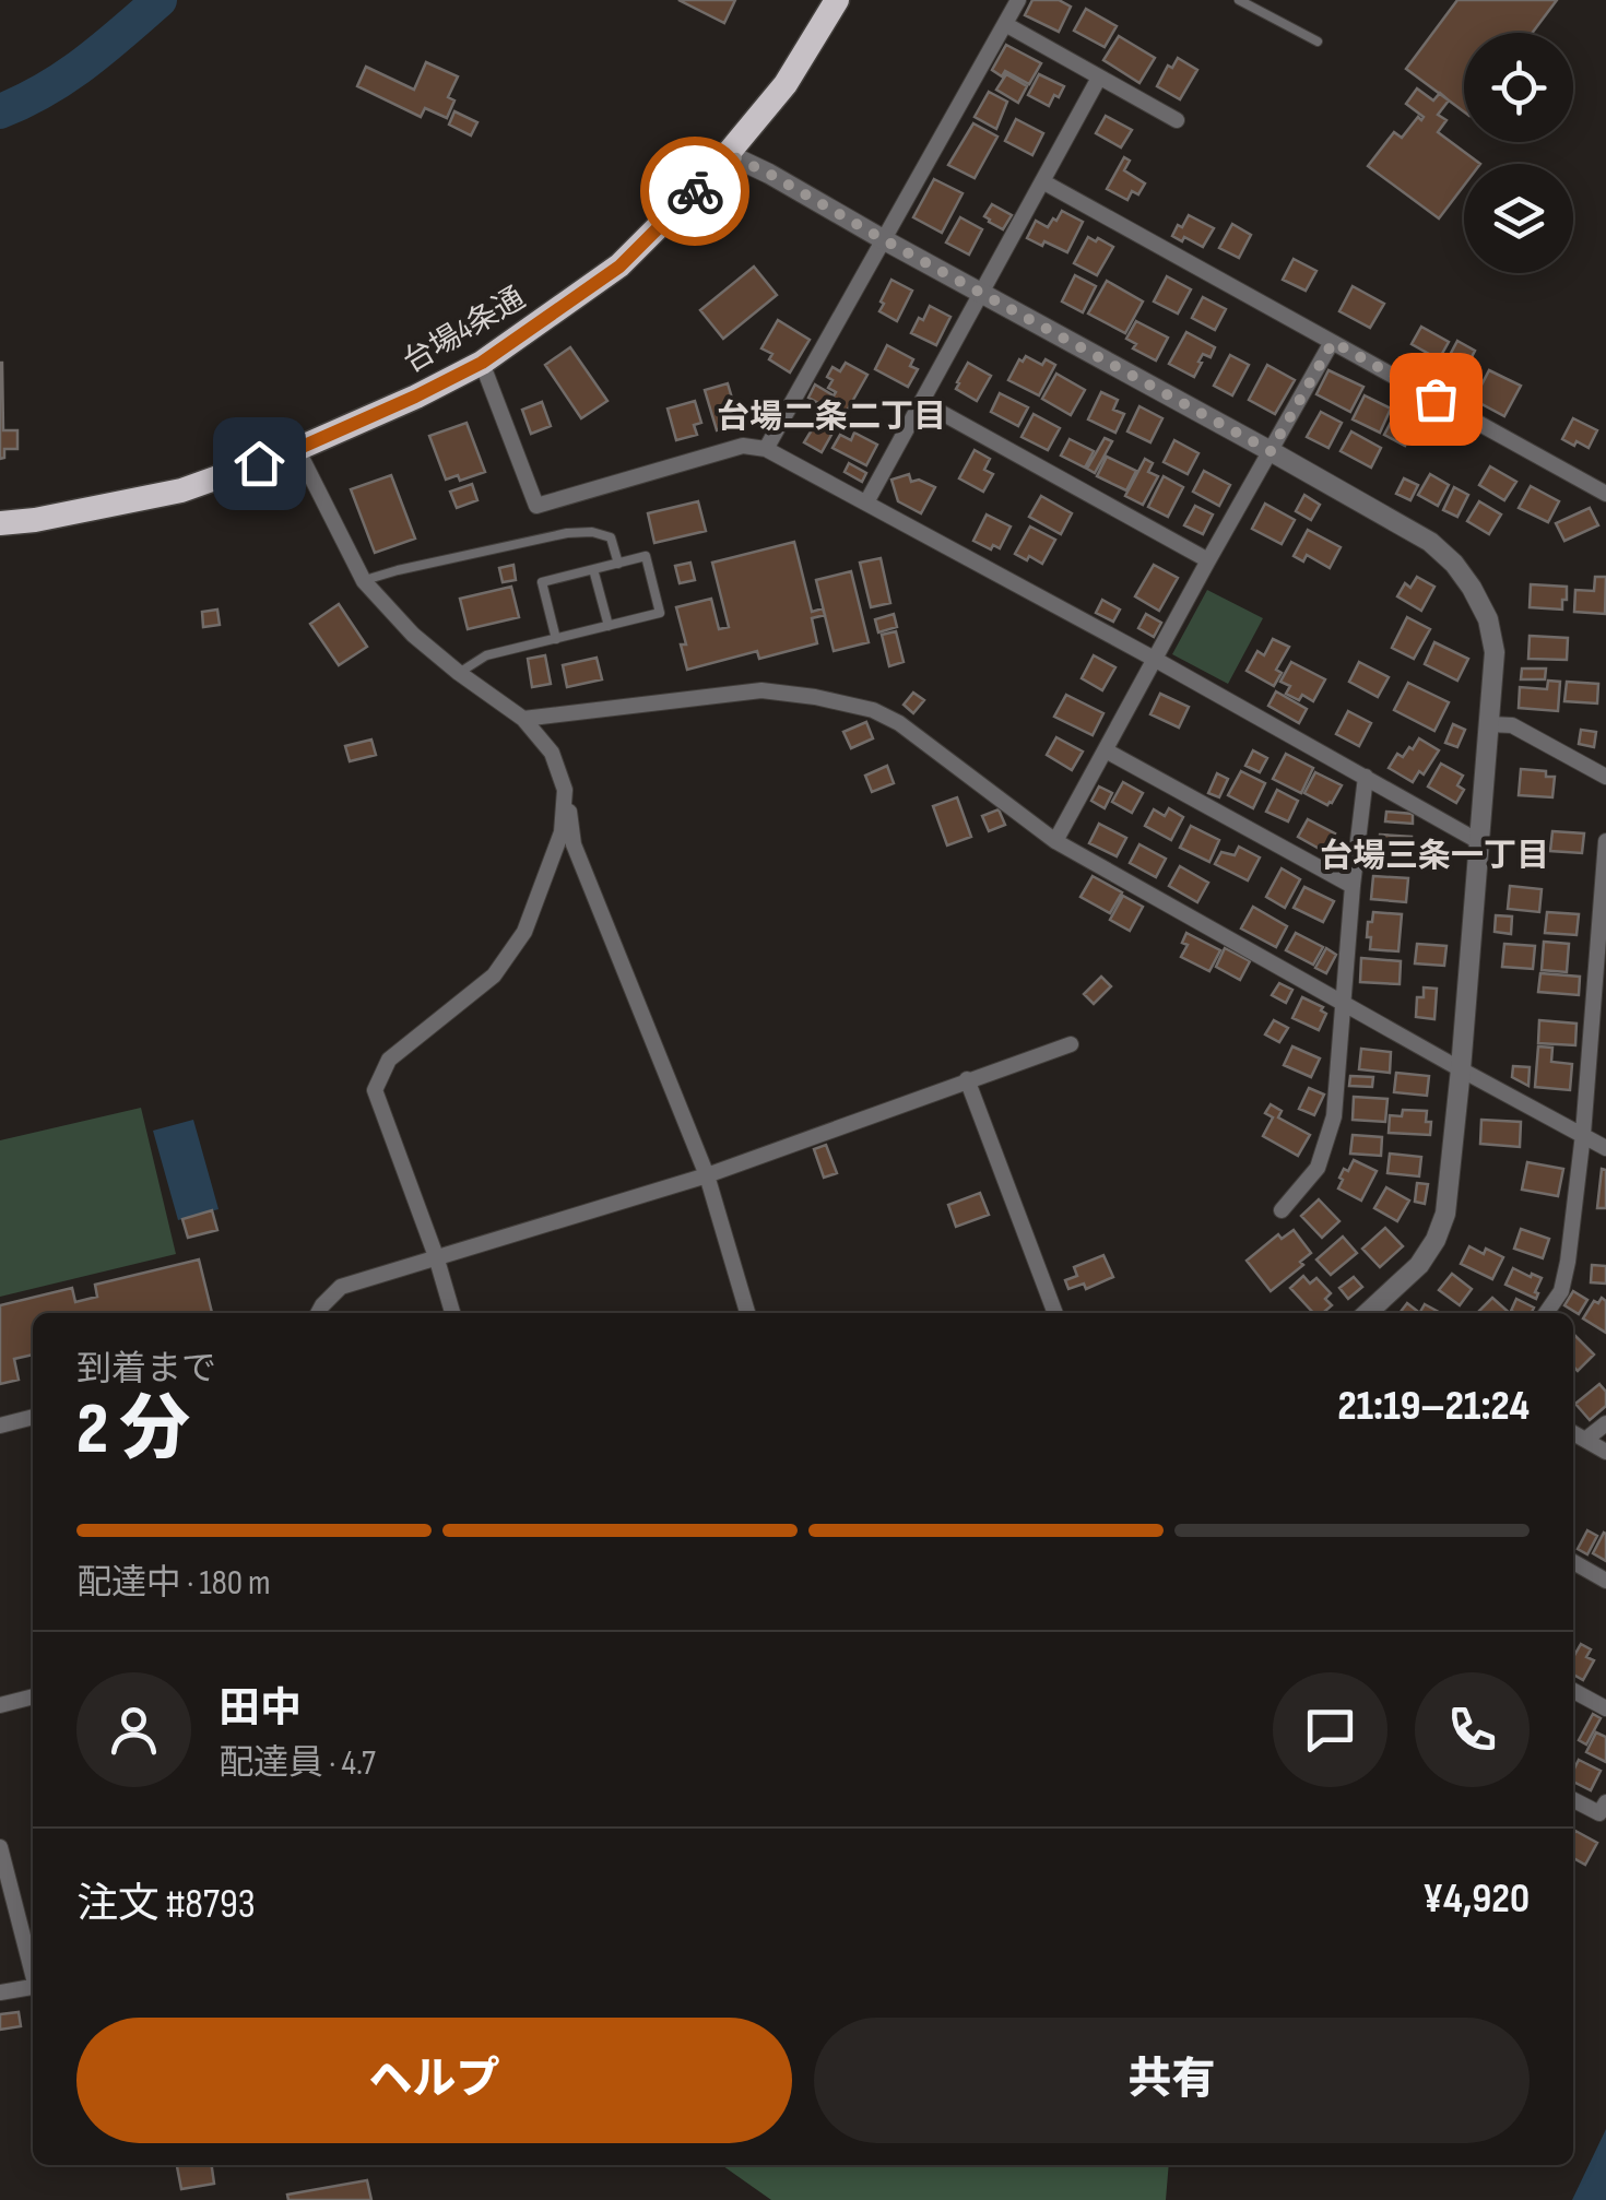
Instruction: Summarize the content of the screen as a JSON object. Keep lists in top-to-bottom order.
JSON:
{
  "streets": {
    "highway": ["台場4条通"]
  },
  "districts": ["台場二条二丁目", "台場三条一丁目"],
  "page": {
    "heading": ["2 分", "到着まで", "21:19–21:24"],
    "panel": [
      "田中",
      "配達員 · 4.7",
      "注文 #8793",
      "¥4,920"
    ],
    "bar": "配達中 · 180 m",
    "buttons": ["ヘルプ", "共有"]
  }
}
